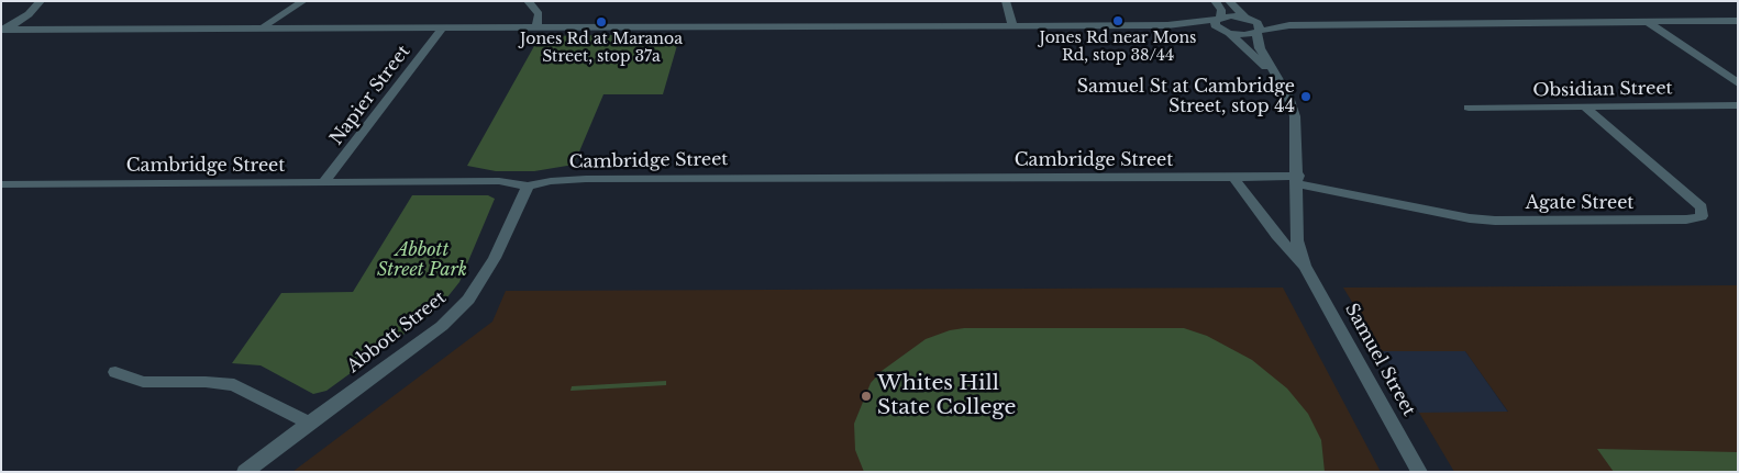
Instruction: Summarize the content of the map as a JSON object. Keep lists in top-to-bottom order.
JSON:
{
  "streets": {
    "street": [
      "Obsidian Street",
      "Napier Street",
      "Cambridge Street",
      "Agate Street",
      "Abbott Street",
      "Samuel Street"
    ]
  },
  "crossings": [
    ["Obsidian Street", "Agate Street"],
    ["Napier Street", "Cambridge Street"],
    ["Cambridge Street", "Agate Street"],
    ["Cambridge Street", "Abbott Street"],
    ["Cambridge Street", "Samuel Street"],
    ["Agate Street", "Samuel Street"]
  ],
  "parks": ["Abbott Street Park"],
  "places": [
    "Jones Rd near Mons Rd, stop 38/44",
    "Jones Rd at Maranoa Street, stop 37a",
    "Samuel St at Cambridge Street, stop 44",
    "Whites Hill State College"
  ]
}
